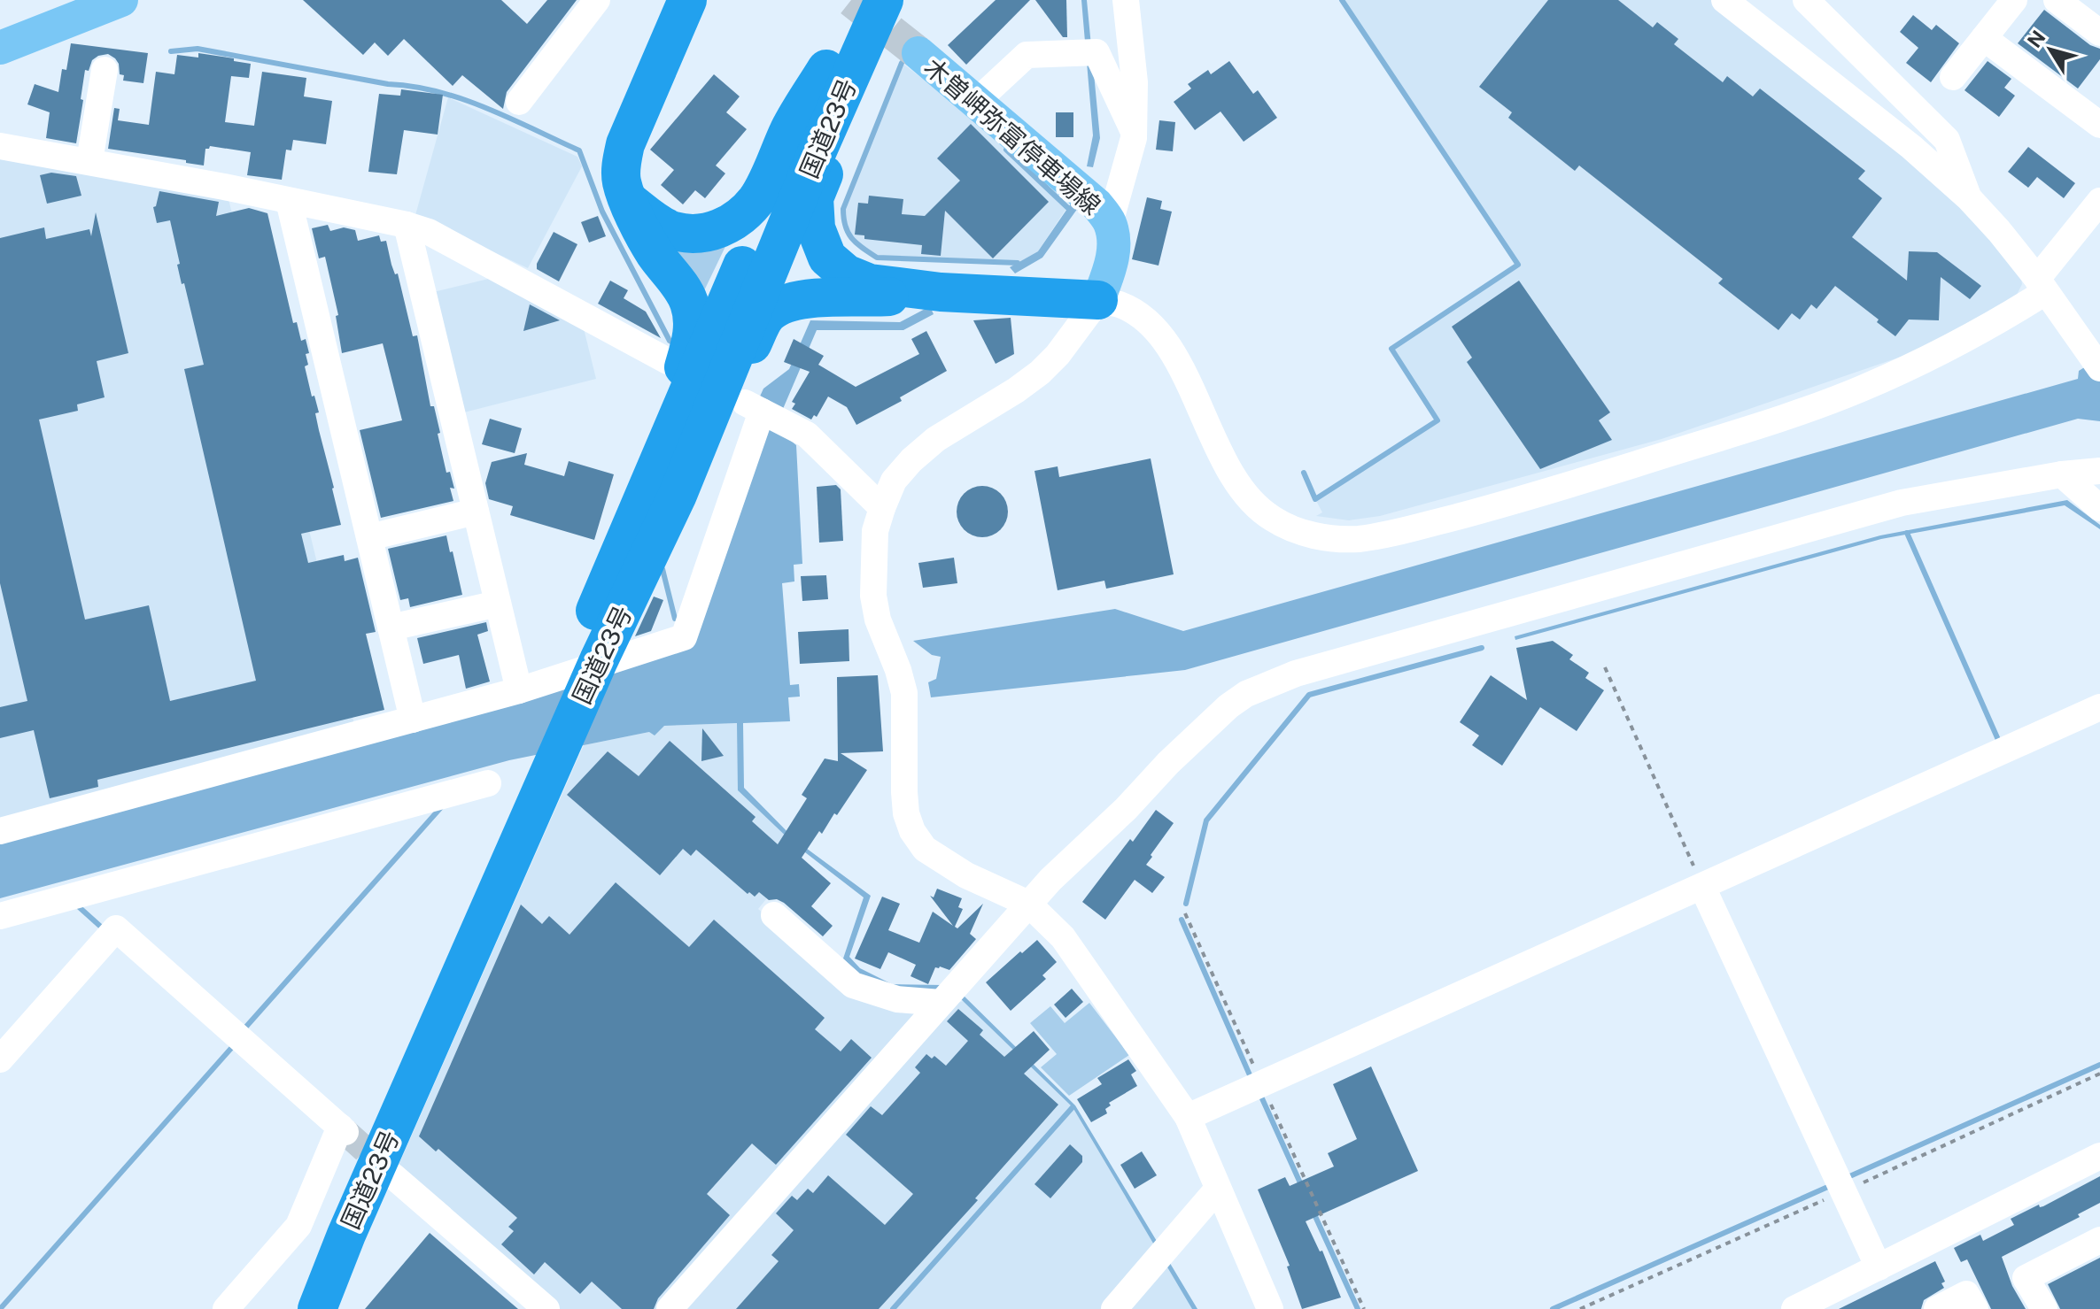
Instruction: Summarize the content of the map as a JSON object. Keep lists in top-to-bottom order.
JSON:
{
  "streets": {
    "highway": ["国道23号"],
    "main road": ["木曽岬弥富停車場線"]
  },
  "north": "top left"
}
